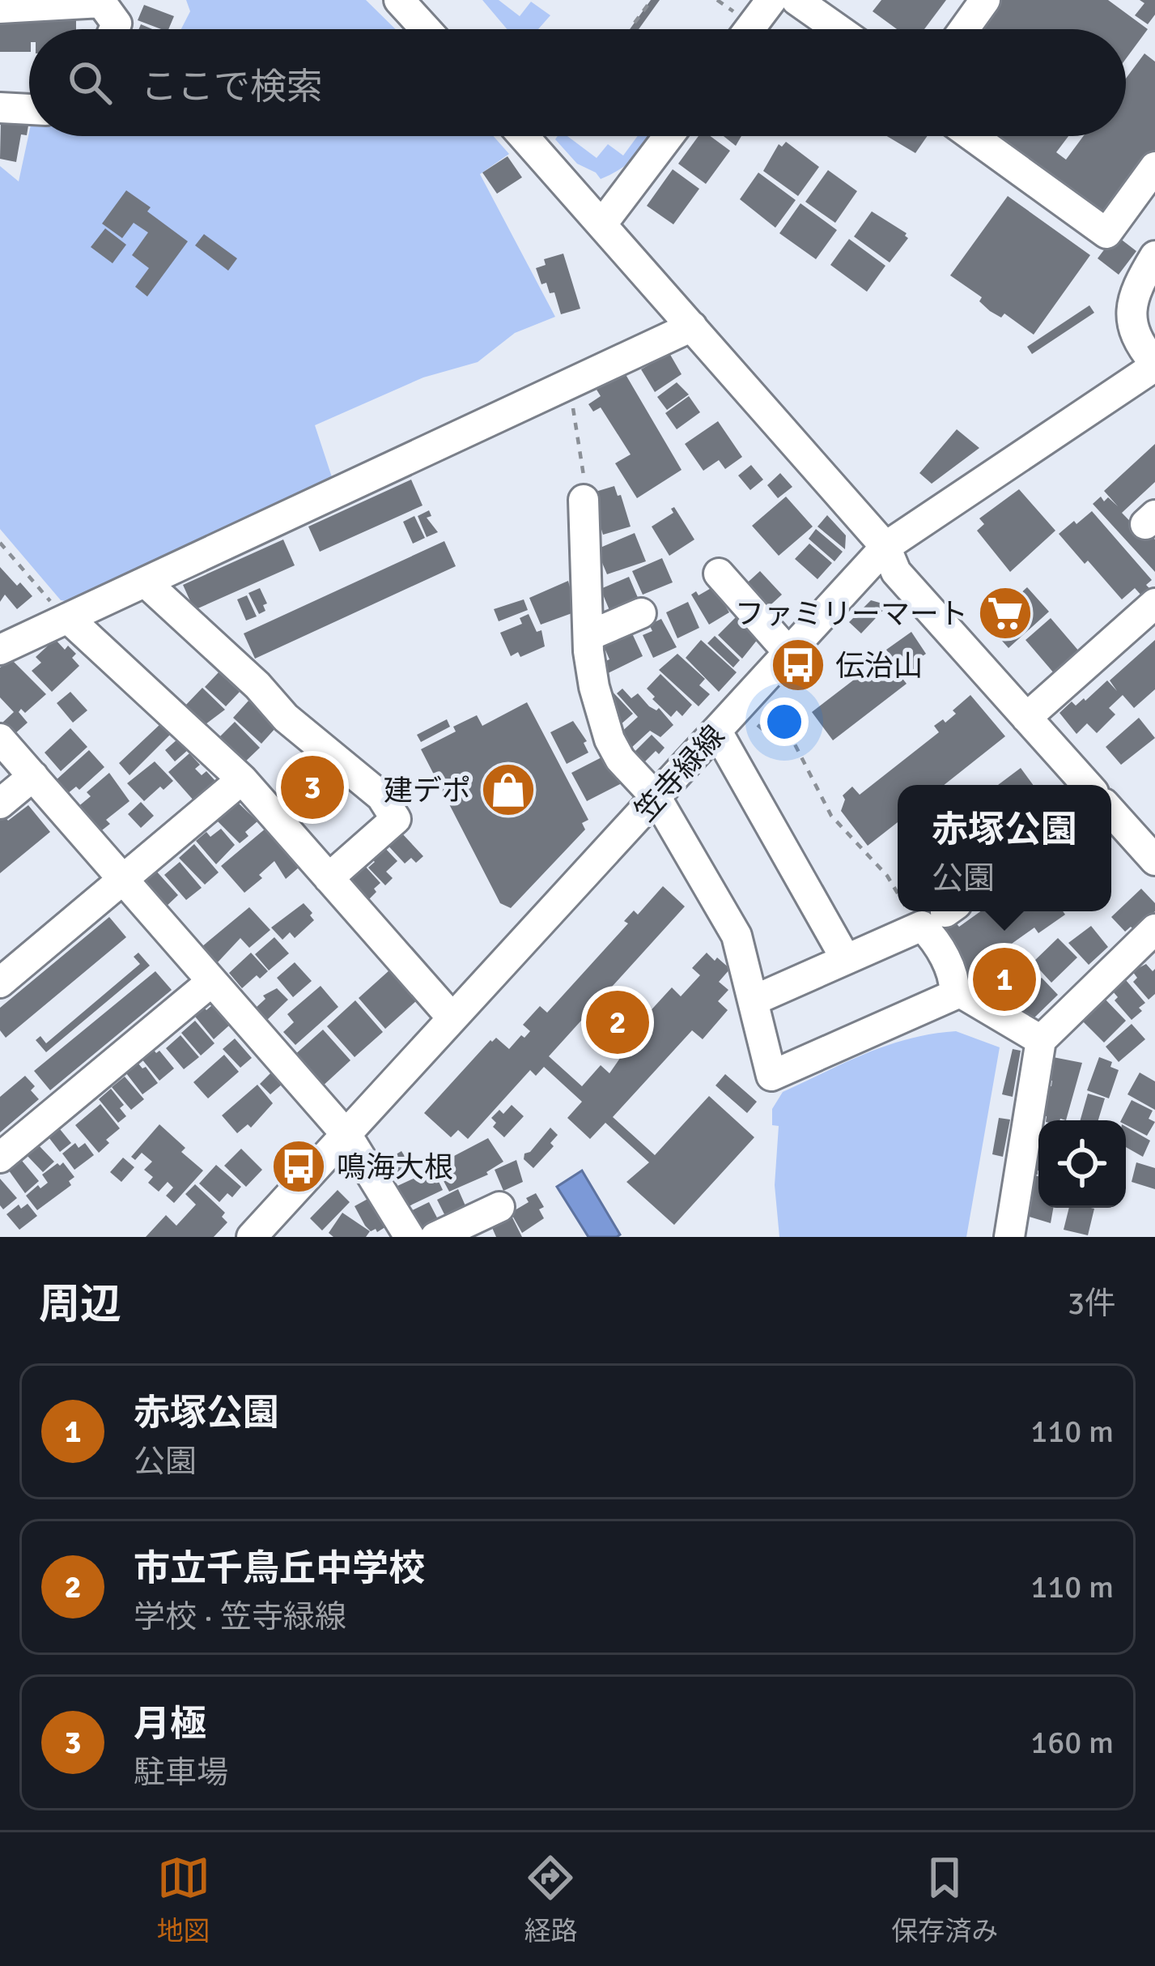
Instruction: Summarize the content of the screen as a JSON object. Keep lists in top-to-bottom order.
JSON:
{
  "streets": {
    "street": ["笠寺緑線"]
  },
  "places": {
    "supermarket": ["ファミリーマート"],
    "bus stop": ["伝治山", "鳴海大根"],
    "shop": ["建デポ"]
  },
  "page": {
    "search": "ここで検索",
    "pins": ["3", "1", "2"],
    "popup": ["赤塚公園", "公園"],
    "heading": ["周辺", "3件"],
    "list": [
      {
        "mark": "1",
        "name": "赤塚公園",
        "note": "公園",
        "value": "110 m"
      },
      {
        "mark": "2",
        "name": "市立千鳥丘中学校",
        "note": "学校 · 笠寺緑線",
        "value": "110 m"
      },
      {
        "mark": "3",
        "name": "月極",
        "note": "駐車場",
        "value": "160 m"
      }
    ],
    "nav": ["地図", "経路", "保存済み"]
  }
}
